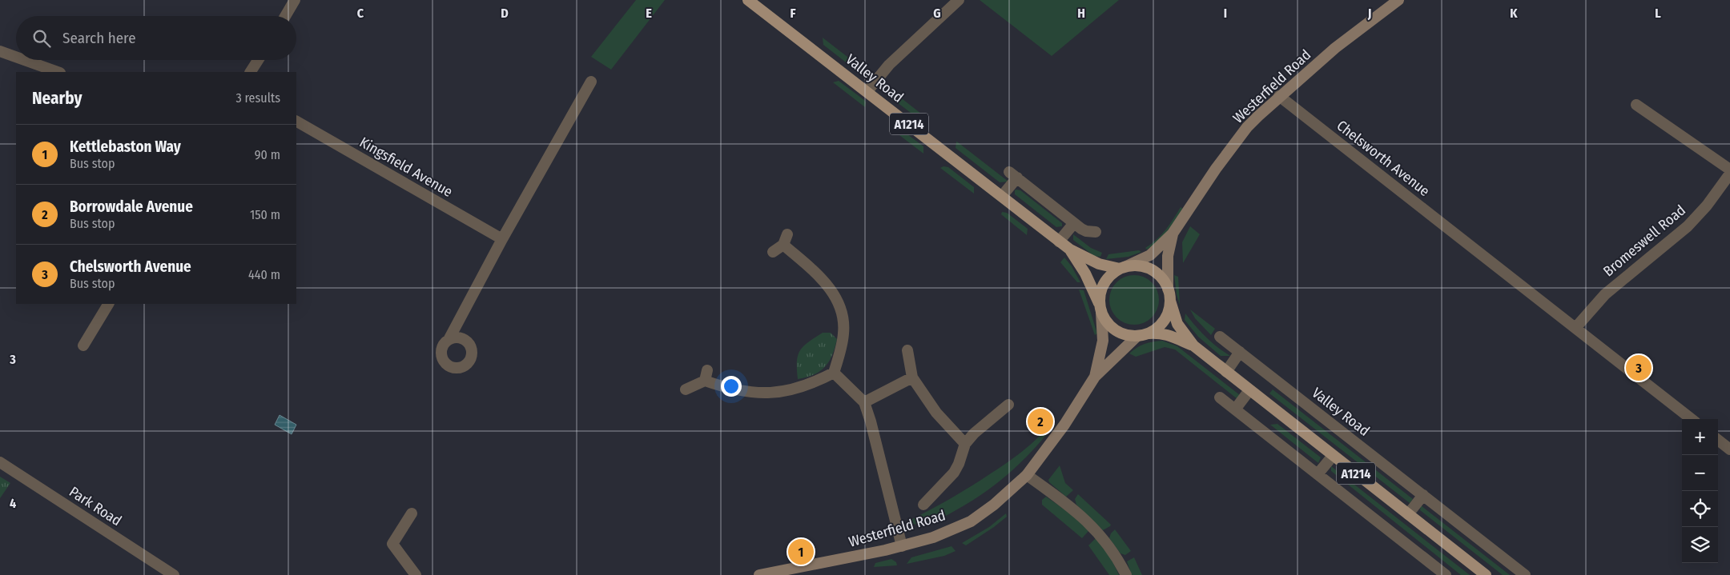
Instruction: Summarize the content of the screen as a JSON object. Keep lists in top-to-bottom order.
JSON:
{
  "streets": {
    "main road": ["Valley Road", "Westerfield Road", "A1214"],
    "street": [
      "Chelsworth Avenue",
      "Kingsfield Avenue",
      "Bromeswell Road",
      "Park Road"
    ]
  },
  "crossings": [
    ["Valley Road", "Westerfield Road"],
    ["Valley Road", "A1214"],
    ["Westerfield Road", "A1214"],
    ["Westerfield Road", "Chelsworth Avenue"],
    ["Chelsworth Avenue", "Bromeswell Road"]
  ],
  "page": {
    "search": "Search here",
    "heading": ["Nearby", "3 results"],
    "list": [
      {
        "mark": "1",
        "name": "Kettlebaston Way",
        "note": "Bus stop",
        "value": "90 m"
      },
      {
        "mark": "2",
        "name": "Borrowdale Avenue",
        "note": "Bus stop",
        "value": "150 m"
      },
      {
        "mark": "3",
        "name": "Chelsworth Avenue",
        "note": "Bus stop",
        "value": "440 m"
      }
    ],
    "pins": ["3", "2", "1"],
    "map_buttons": ["+", "−"]
  },
  "grid": {
    "columns": [
      "C",
      "D",
      "E",
      "F",
      "G",
      "H",
      "I",
      "J",
      "K",
      "L"
    ],
    "rows": ["3", "4"]
  }
}
